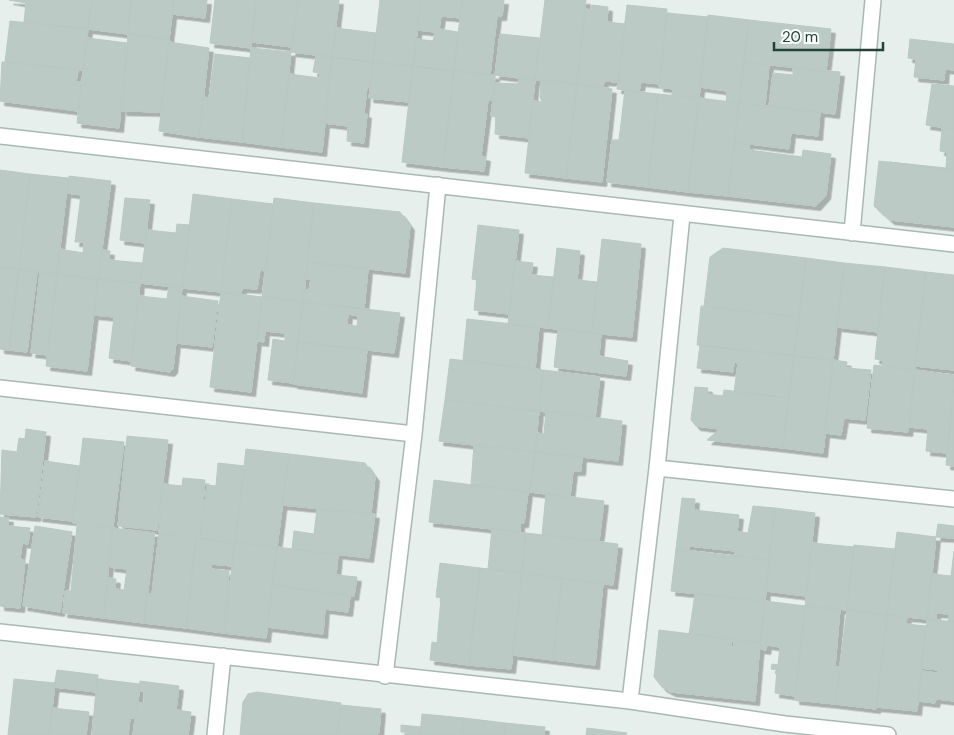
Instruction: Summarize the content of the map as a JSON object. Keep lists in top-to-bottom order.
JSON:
{
  "scale_bar": "20 m"
}
